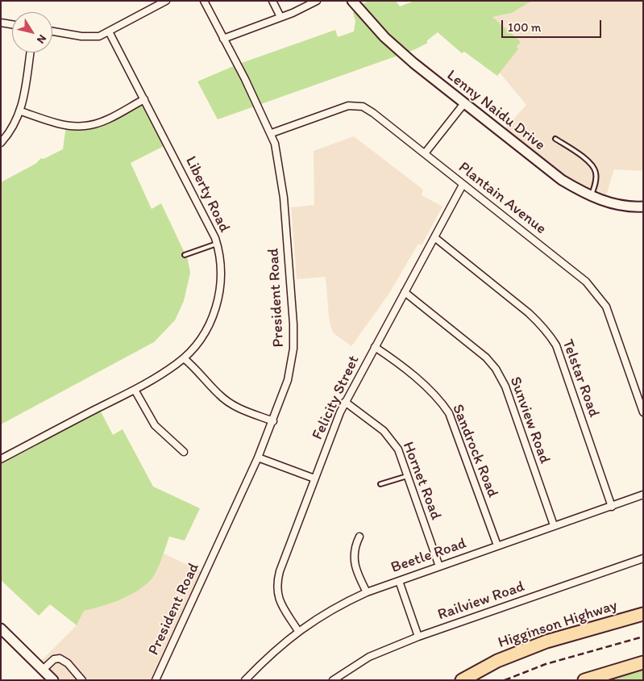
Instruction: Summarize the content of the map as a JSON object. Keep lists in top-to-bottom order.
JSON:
{
  "streets": {
    "highway": ["Higginson Highway"],
    "street": [
      "Lenny Naidu Drive",
      "Liberty Road",
      "Plantain Avenue",
      "President Road",
      "Telstar Road",
      "Felicity Street",
      "Sunview Road",
      "Sandrock Road",
      "Hornet Road",
      "Beetle Road",
      "Railview Road"
    ]
  },
  "crossings": [
    ["Plantain Avenue", "President Road"],
    ["Plantain Avenue", "Felicity Street"],
    ["Telstar Road", "Felicity Street"],
    ["Telstar Road", "Beetle Road"],
    ["Felicity Street", "Sunview Road"],
    ["Felicity Street", "Sandrock Road"],
    ["Felicity Street", "Hornet Road"],
    ["Felicity Street", "Beetle Road"],
    ["Sunview Road", "Beetle Road"],
    ["Sandrock Road", "Beetle Road"],
    ["Hornet Road", "Beetle Road"]
  ],
  "scale_bar": "100 m",
  "north": "bottom right"
}
